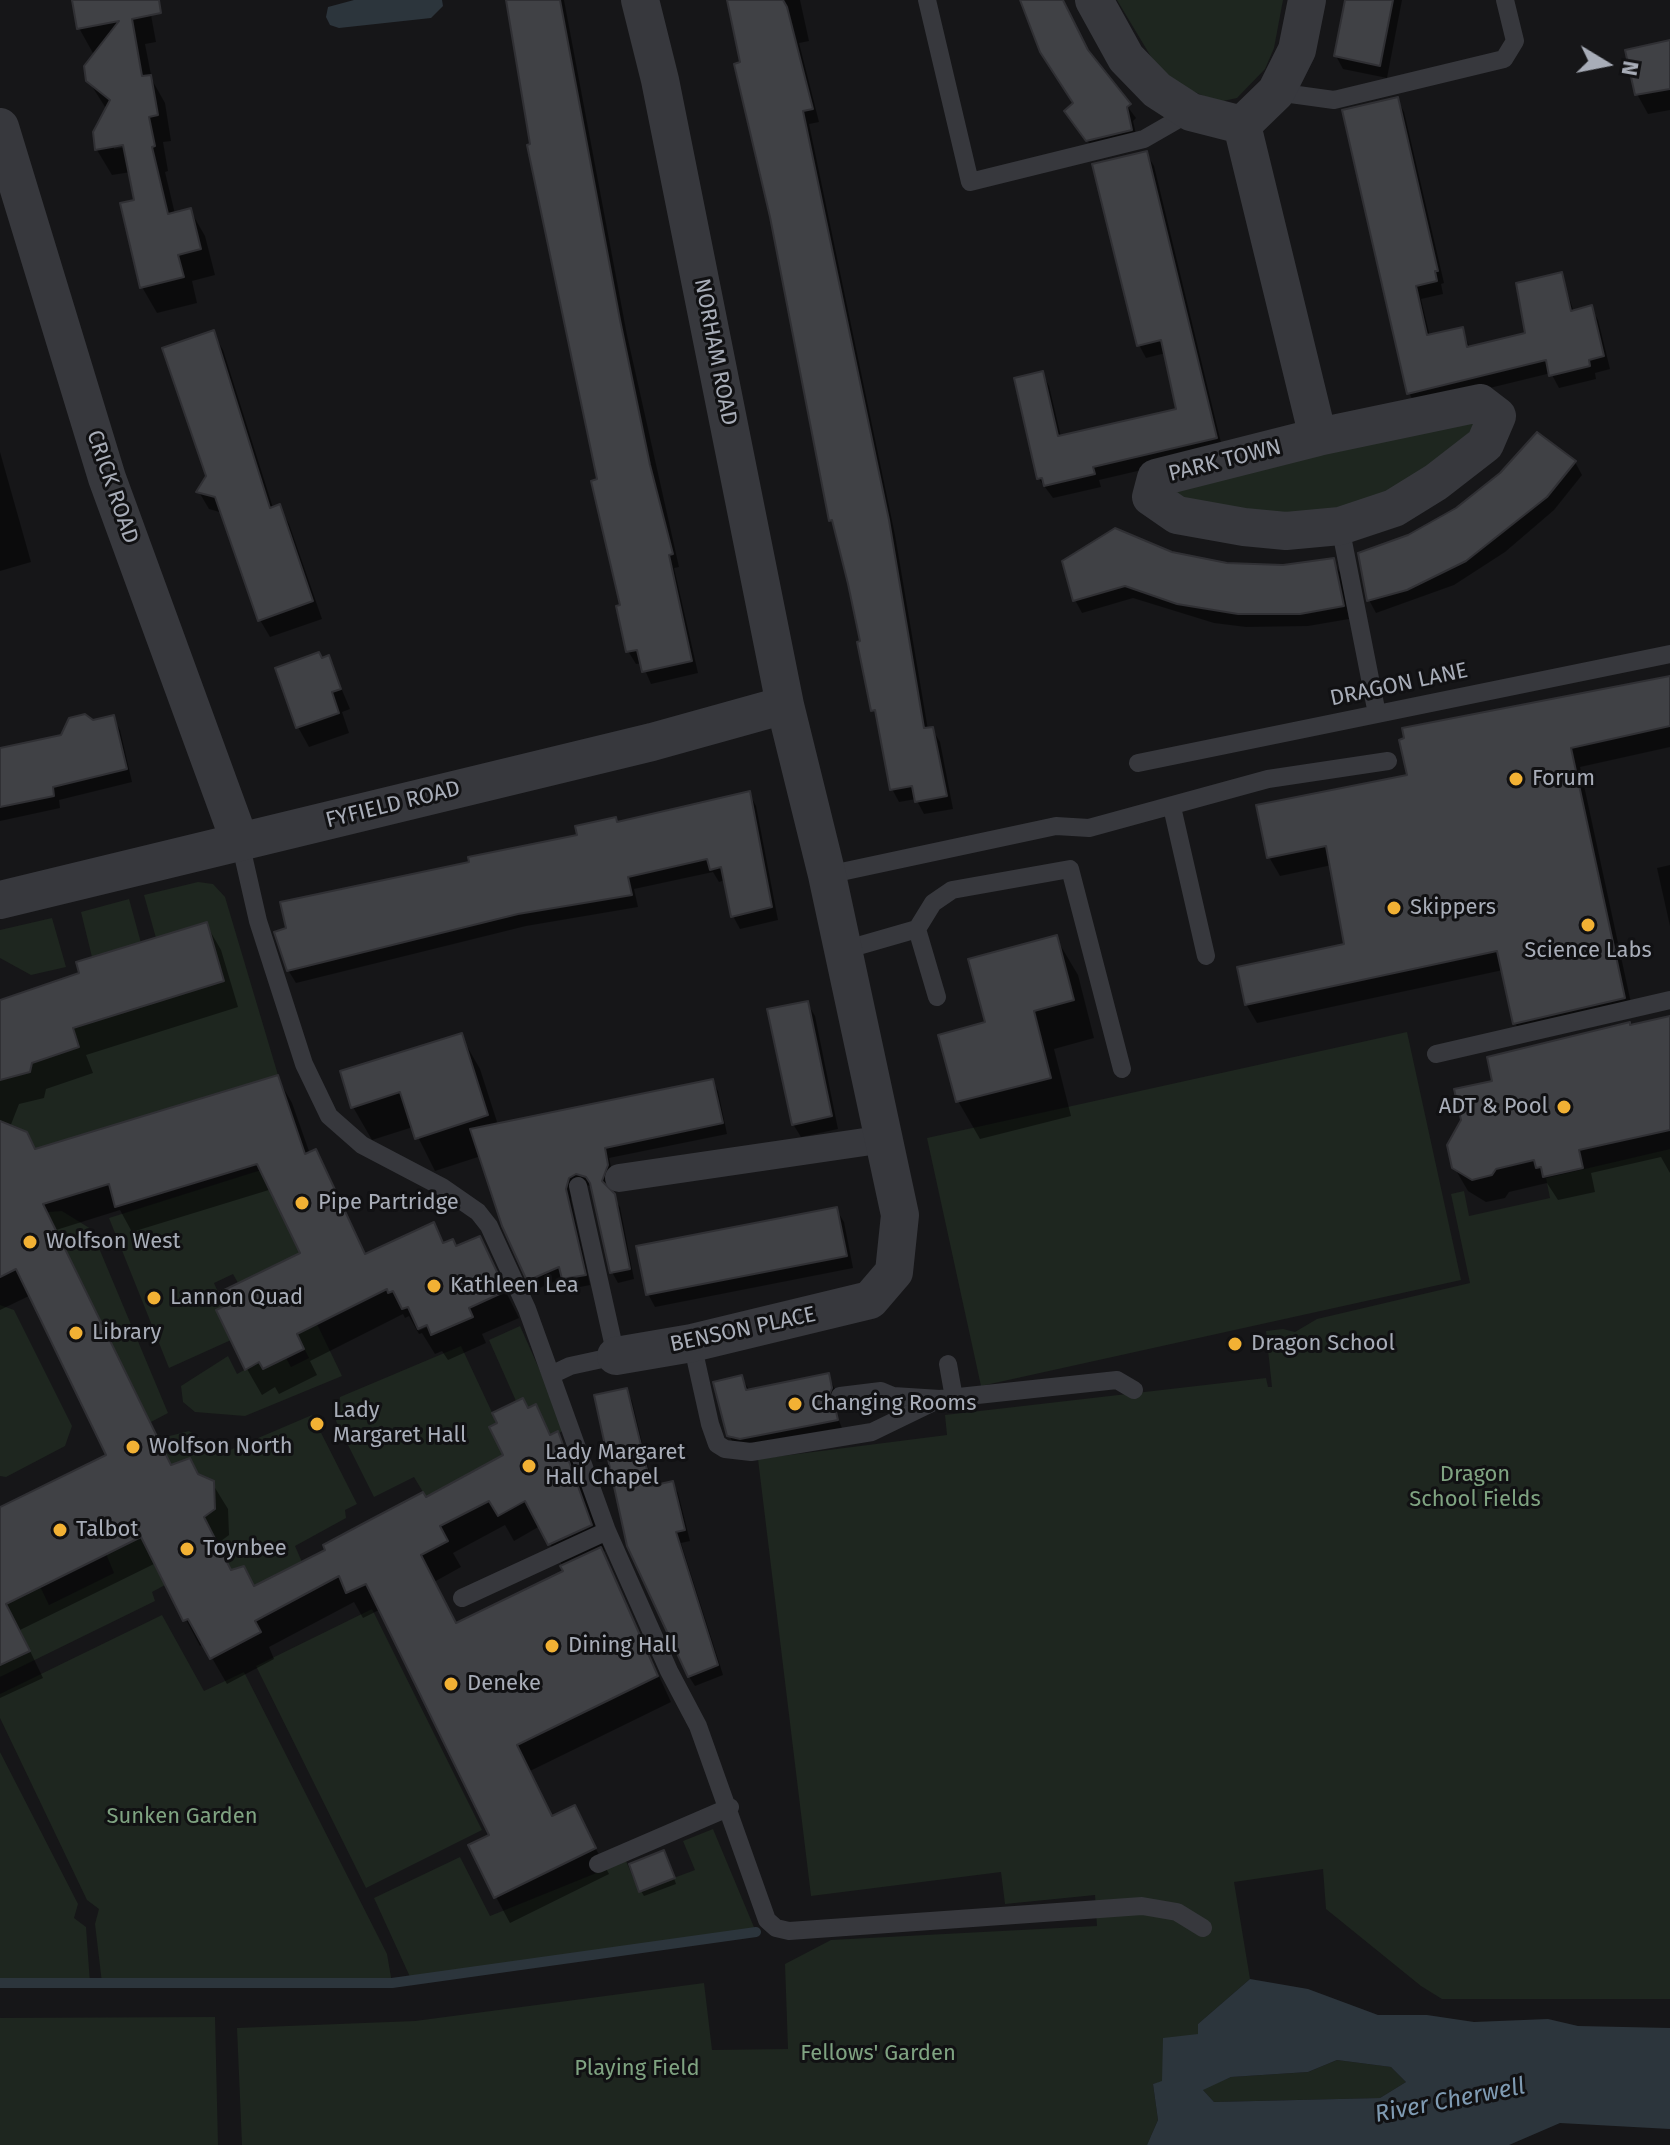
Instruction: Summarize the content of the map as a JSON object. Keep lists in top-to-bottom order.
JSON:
{
  "streets": {
    "street": [
      "NORHAM ROAD",
      "PARK TOWN",
      "CRICK ROAD",
      "FYFIELD ROAD",
      "BENSON PLACE"
    ],
    "lane": ["DRAGON LANE"]
  },
  "crossings": [
    ["NORHAM ROAD", "FYFIELD ROAD"],
    ["NORHAM ROAD", "BENSON PLACE"],
    ["CRICK ROAD", "FYFIELD ROAD"],
    ["FYFIELD ROAD", "BENSON PLACE"]
  ],
  "water": ["River Cherwell"],
  "parks": [
    "Dragon School Fields",
    "Sunken Garden",
    "Fellows' Garden",
    "Playing Field"
  ],
  "places": [
    "Forum",
    "Skippers",
    "Science Labs",
    "ADT & Pool",
    "Pipe Partridge",
    "Wolfson West",
    "Kathleen Lea",
    "Lannon Quad",
    "Library",
    "Dragon School",
    "Changing Rooms",
    "Lady Margaret Hall",
    "Wolfson North",
    "Lady Margaret Hall Chapel",
    "Talbot",
    "Toynbee",
    "Dining Hall",
    "Deneke"
  ],
  "north": "right"
}
